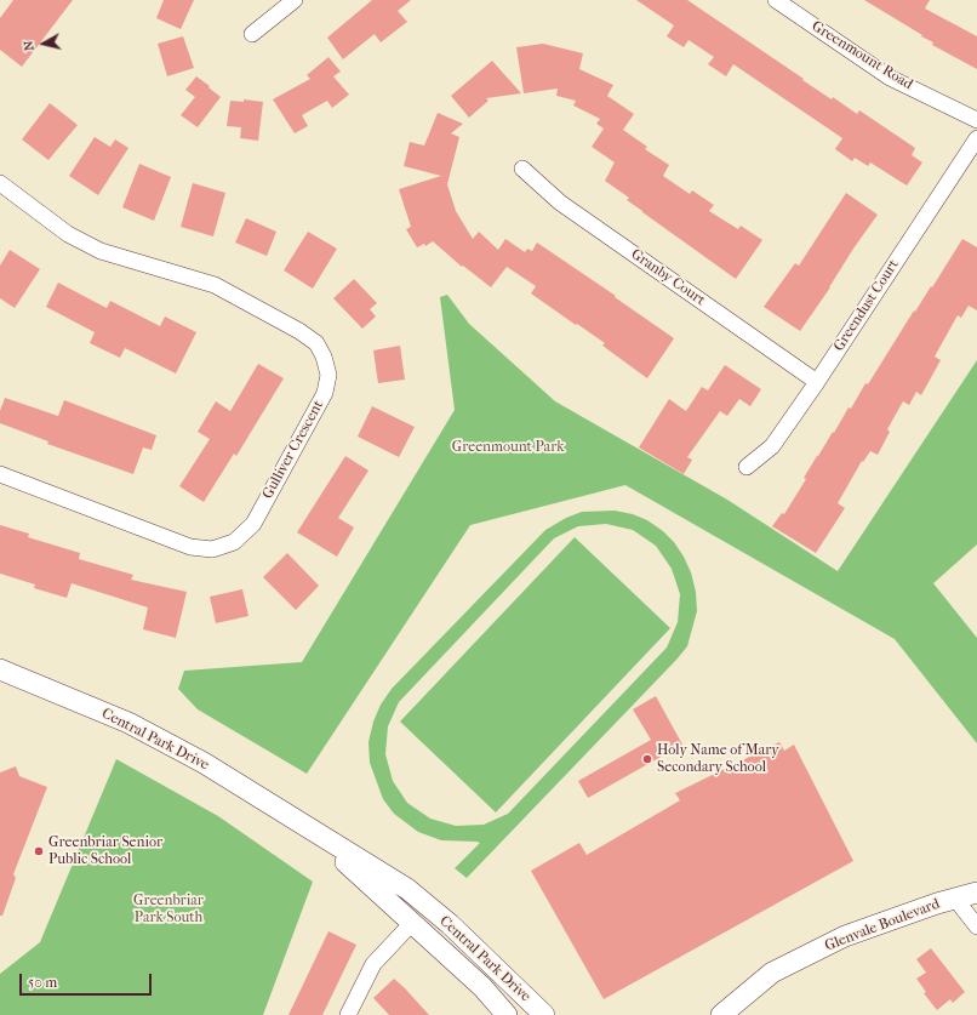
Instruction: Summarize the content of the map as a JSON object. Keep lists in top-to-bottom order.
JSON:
{
  "streets": {
    "street": [
      "Greenmount Road",
      "Granby Court",
      "Greendust Court",
      "Gulliver Crescent",
      "Central Park Drive",
      "Glenvale Boulevard"
    ]
  },
  "crossings": [
    ["Granby Court", "Greendust Court"]
  ],
  "parks": ["Greenmount Park", "Greenbriar Park South"],
  "places": ["Holy Name of Mary Secondary School", "Greenbriar Senior Public School"],
  "scale_bar": "50 m",
  "north": "left"
}
